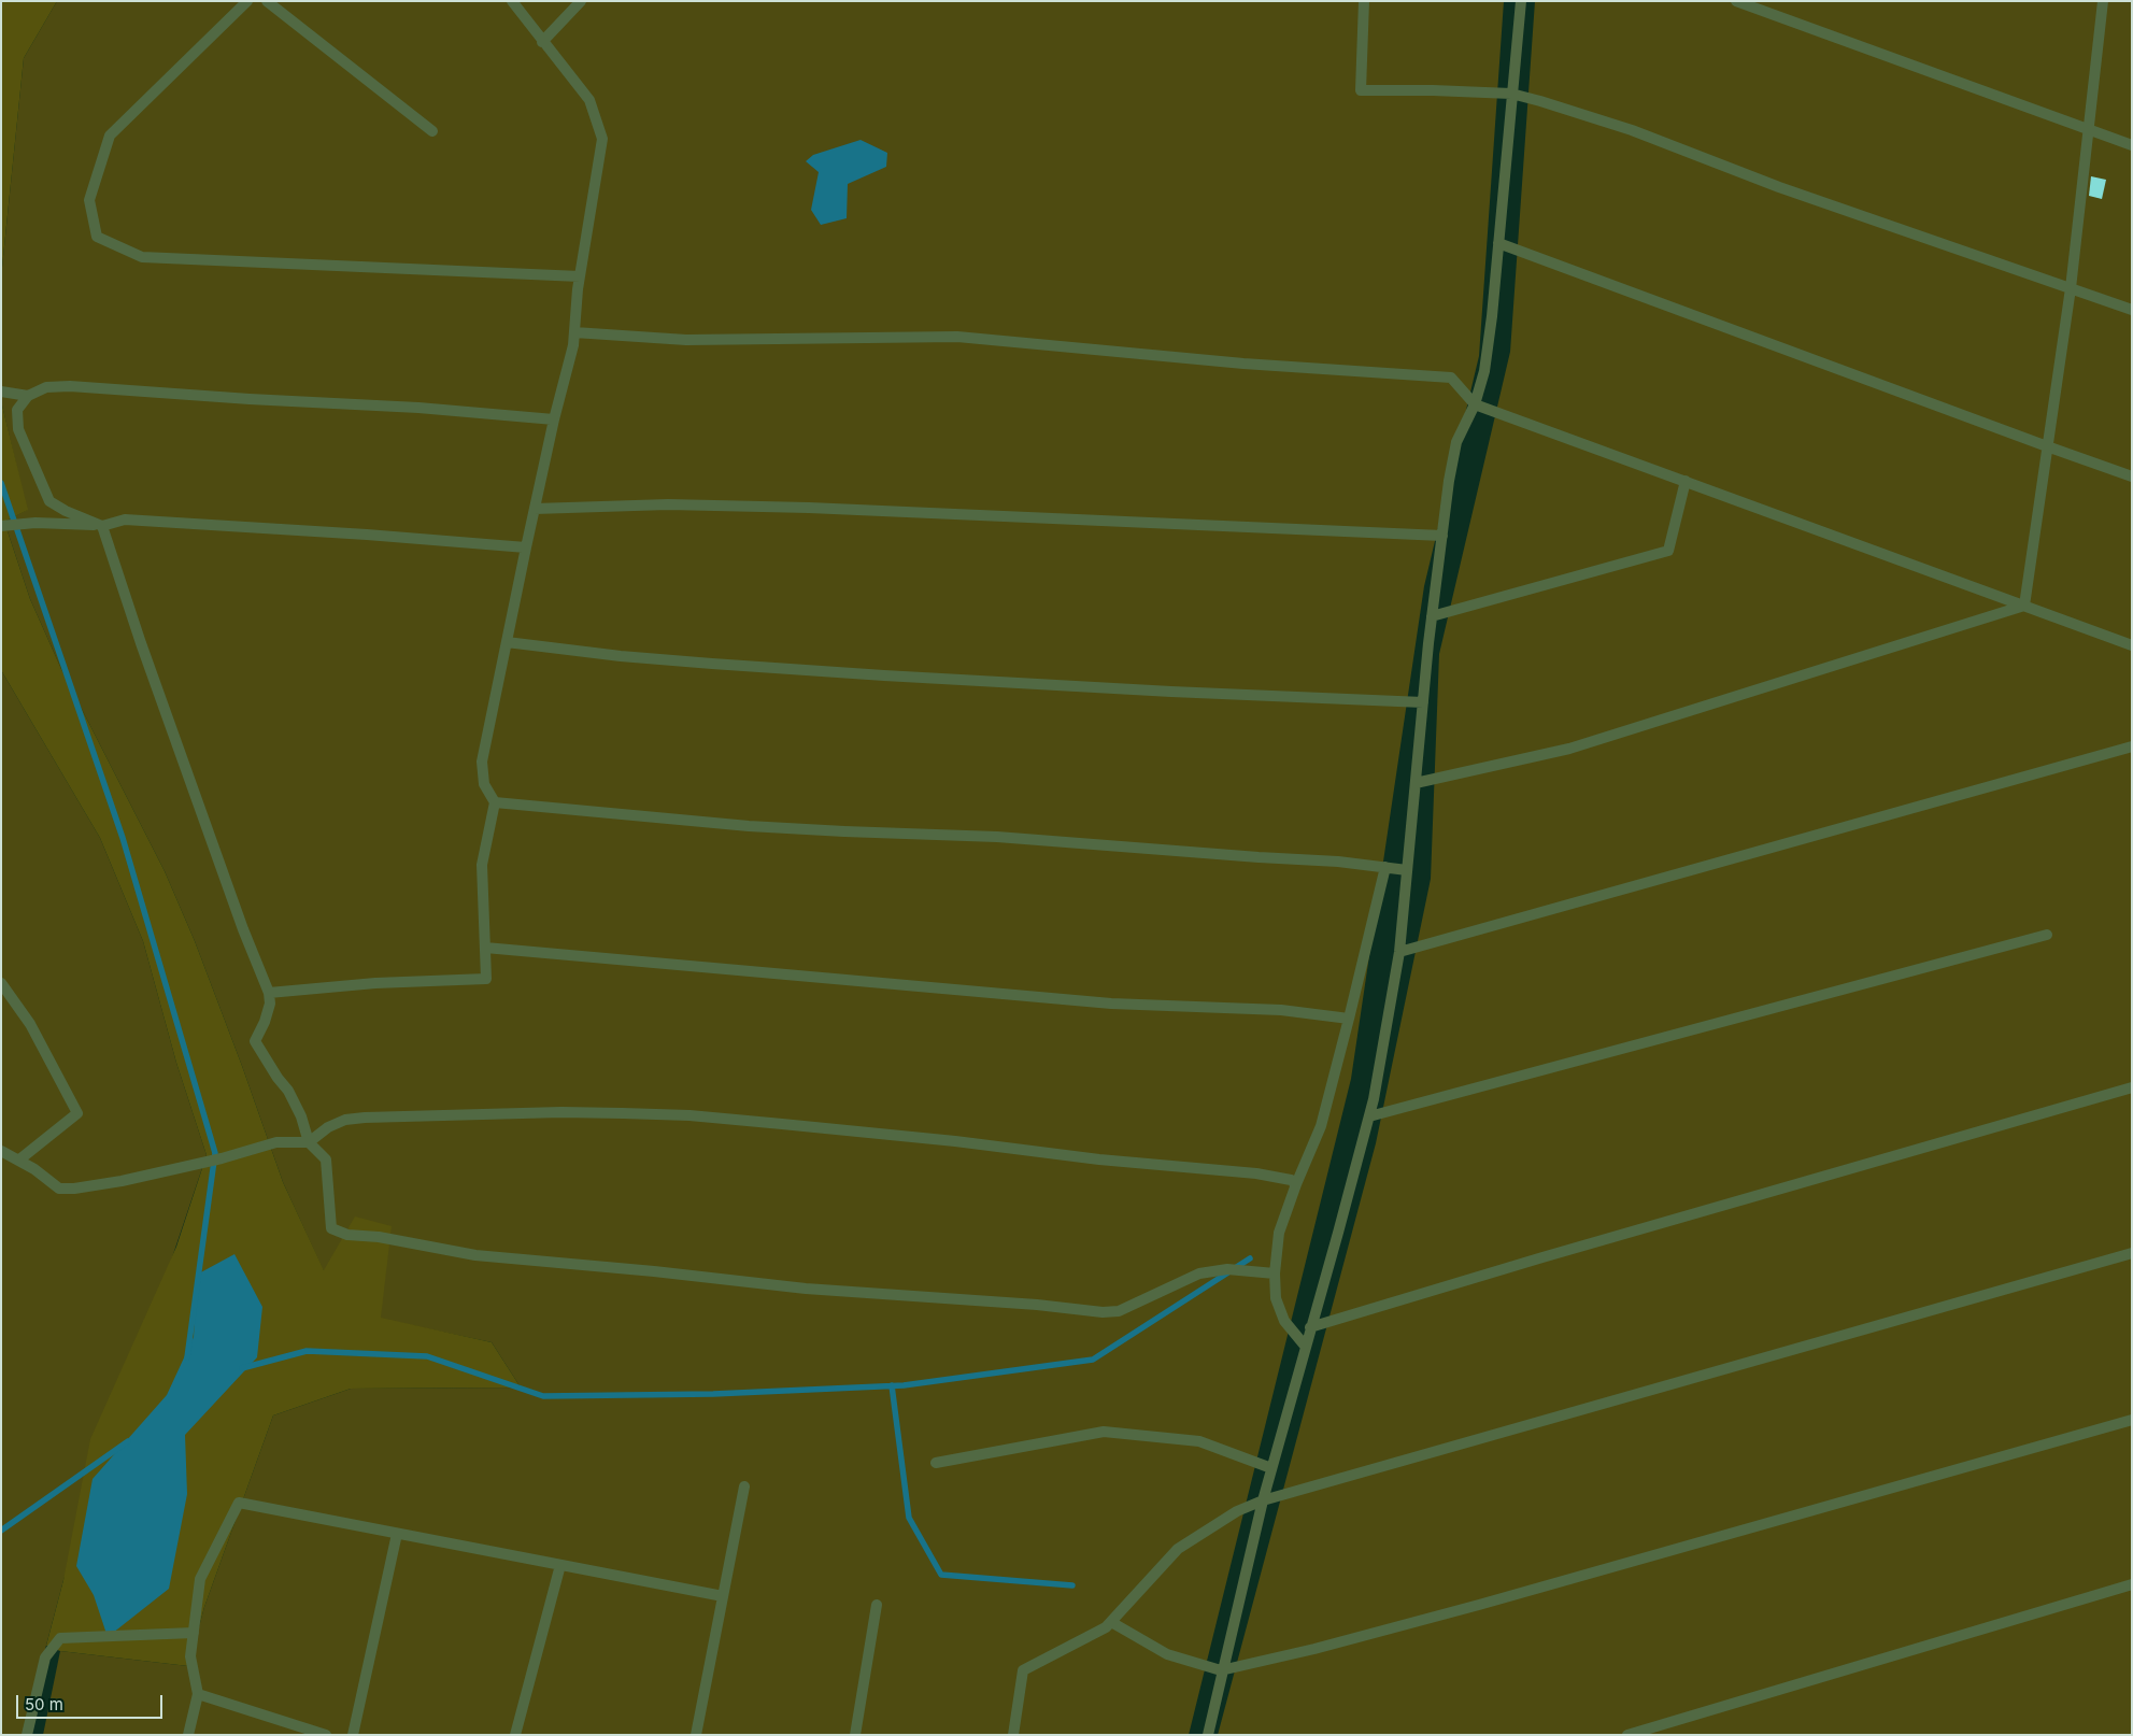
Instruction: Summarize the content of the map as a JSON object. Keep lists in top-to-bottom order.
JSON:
{
  "scale_bar": "50 m"
}
